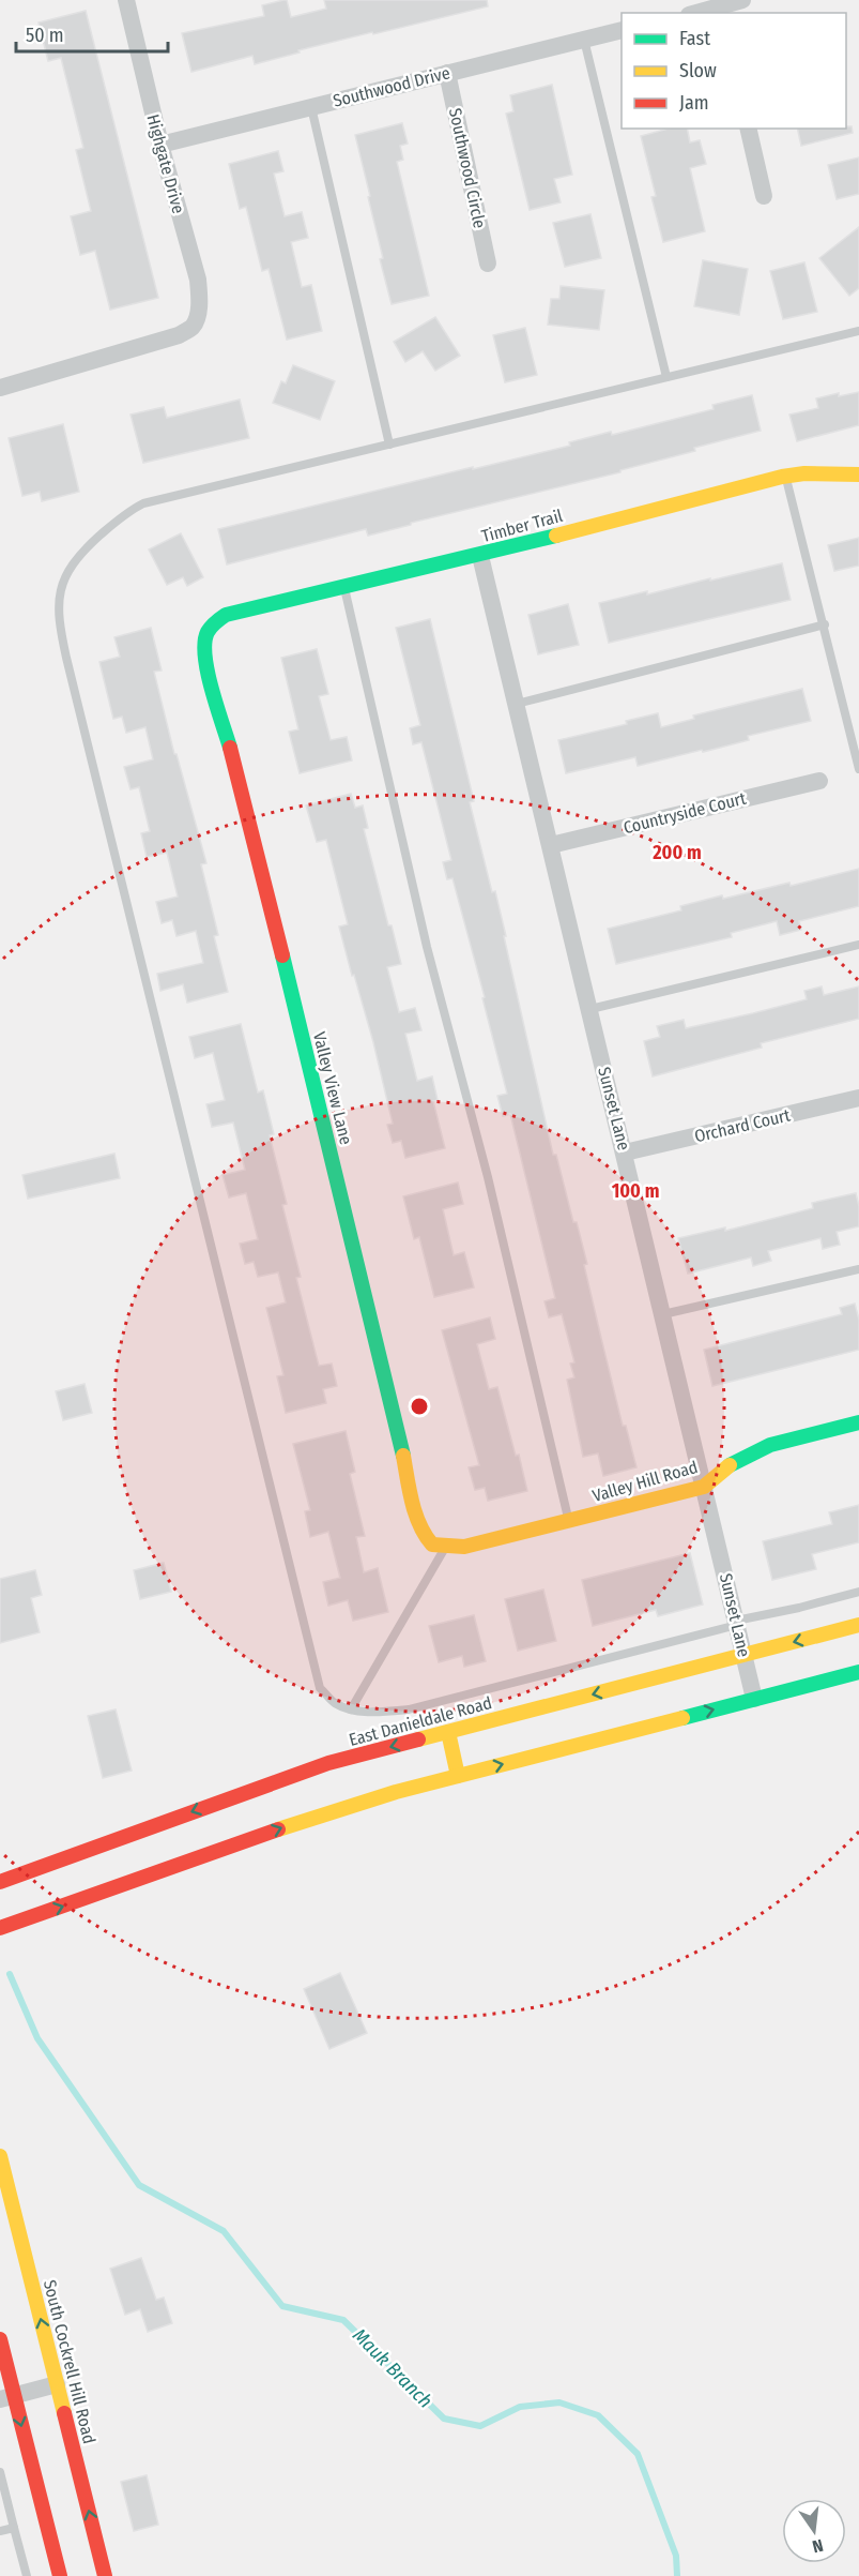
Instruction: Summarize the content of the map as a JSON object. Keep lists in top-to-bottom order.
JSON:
{
  "streets": {
    "main road": [
      "Timber Trail",
      "Valley View Lane",
      "Valley Hill Road",
      "East Danieldale Road",
      "South Cockrell Hill Road"
    ],
    "street": [
      "Southwood Drive",
      "Highgate Drive",
      "Southwood Circle",
      "Countryside Court",
      "Sunset Lane",
      "Orchard Court"
    ]
  },
  "crossings": [
    ["Southwood Drive", "Highgate Drive"],
    ["Southwood Drive", "Southwood Circle"],
    ["Timber Trail", "Valley View Lane"],
    ["Timber Trail", "Sunset Lane"],
    ["Countryside Court", "Sunset Lane"],
    ["Valley View Lane", "Valley Hill Road"],
    ["Sunset Lane", "Orchard Court"],
    ["Sunset Lane", "Valley Hill Road"],
    ["Sunset Lane", "East Danieldale Road"]
  ],
  "water": ["Mauk Branch"],
  "legend": ["Fast", "Slow", "Jam"],
  "scale_bar": "50 m",
  "north": "bottom",
  "rings": ["200 m", "100 m"]
}
